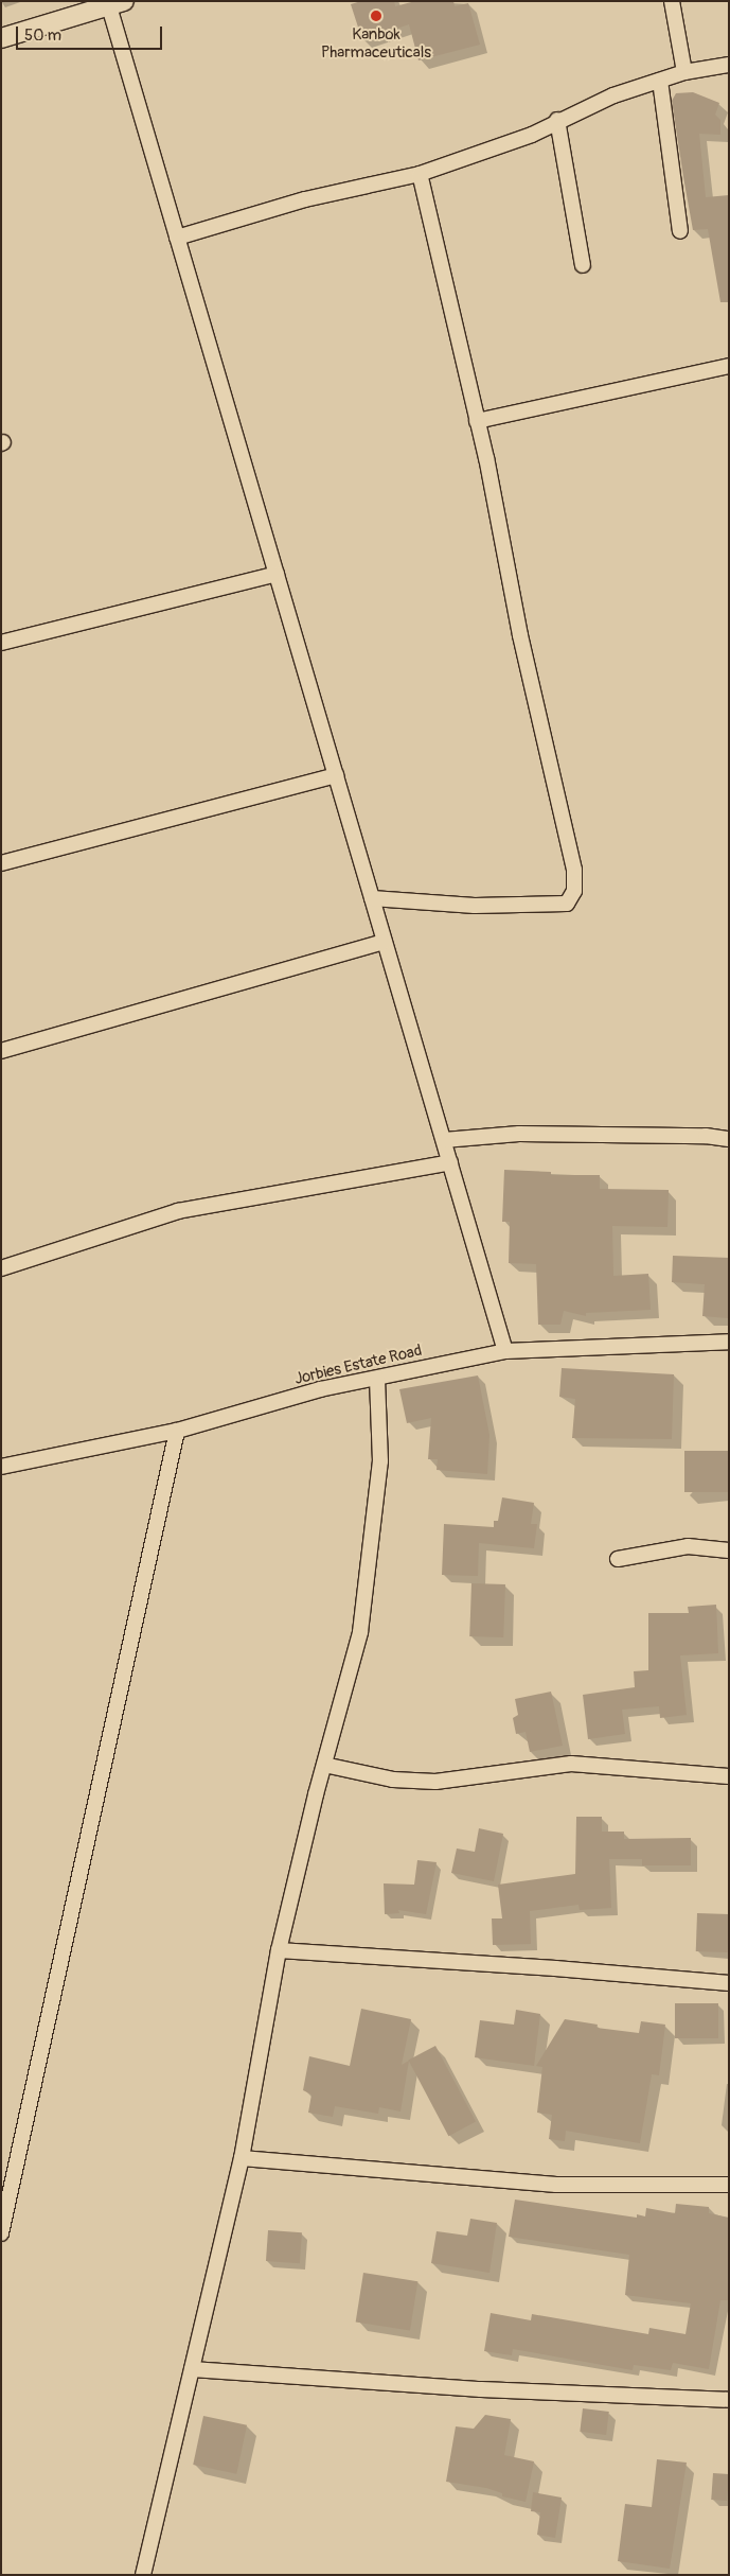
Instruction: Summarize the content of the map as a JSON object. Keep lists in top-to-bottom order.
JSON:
{
  "streets": {
    "street": ["Jorbies Estate Road"]
  },
  "places": ["Kanbok Pharmaceuticals"],
  "scale_bar": "50 m"
}
